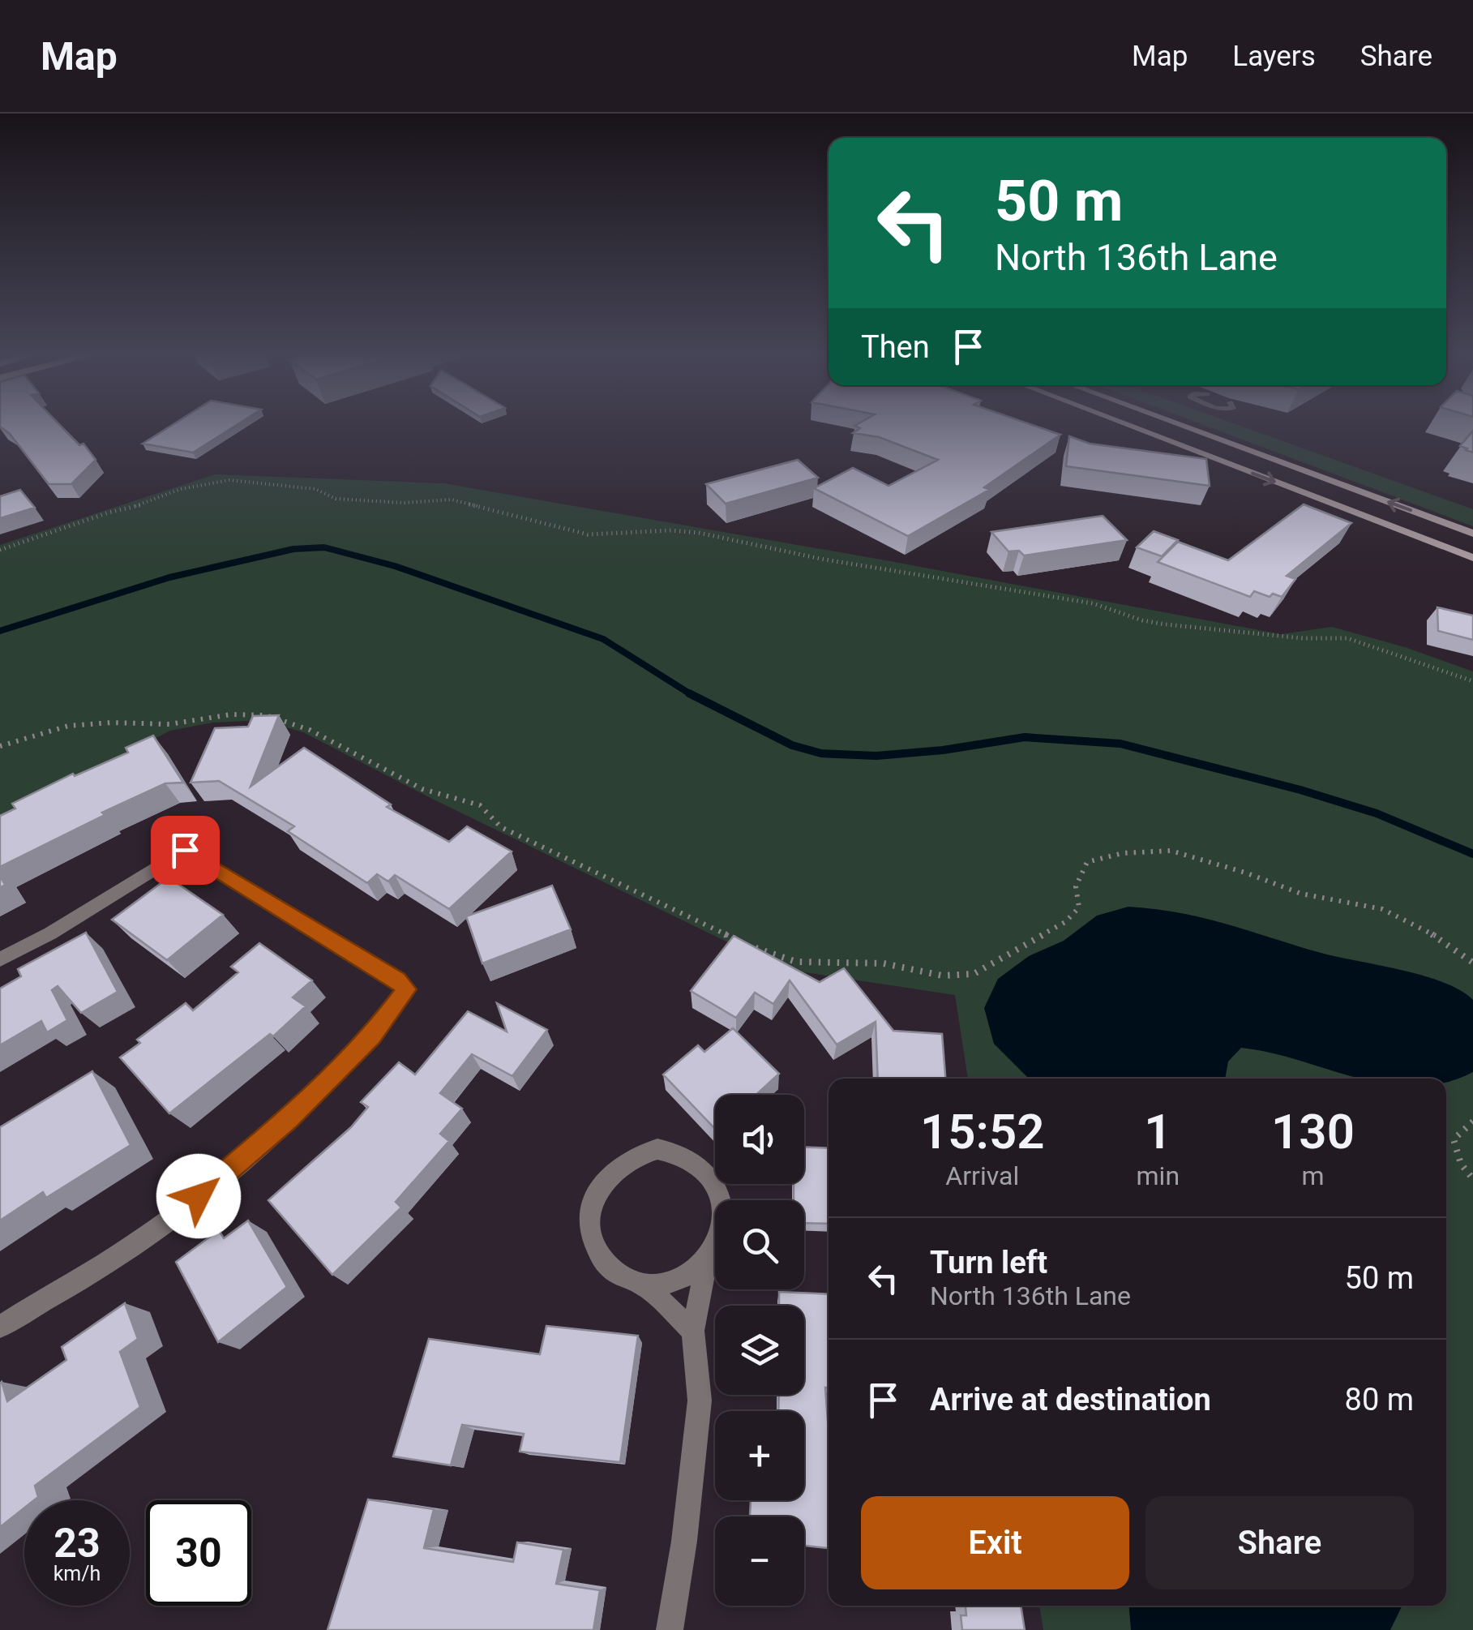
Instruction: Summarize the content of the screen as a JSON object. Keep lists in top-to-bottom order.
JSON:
{
  "page": {
    "header": "Map",
    "nav": ["Map", "Layers", "Share"],
    "turn": ["50 m", "North 136th Lane"],
    "then": "Then",
    "eta": [
      "15:52",
      "Arrival",
      "1",
      "min",
      "130",
      "m"
    ],
    "map_buttons": ["+", "−"],
    "list": [
      {
        "name": "Turn left",
        "note": "North 136th Lane",
        "value": "50 m"
      },
      {
        "name": "Arrive at destination",
        "value": "80 m"
      }
    ],
    "buttons": ["Exit", "Share"],
    "speed": "23 km/h",
    "limit": "30"
  }
}
